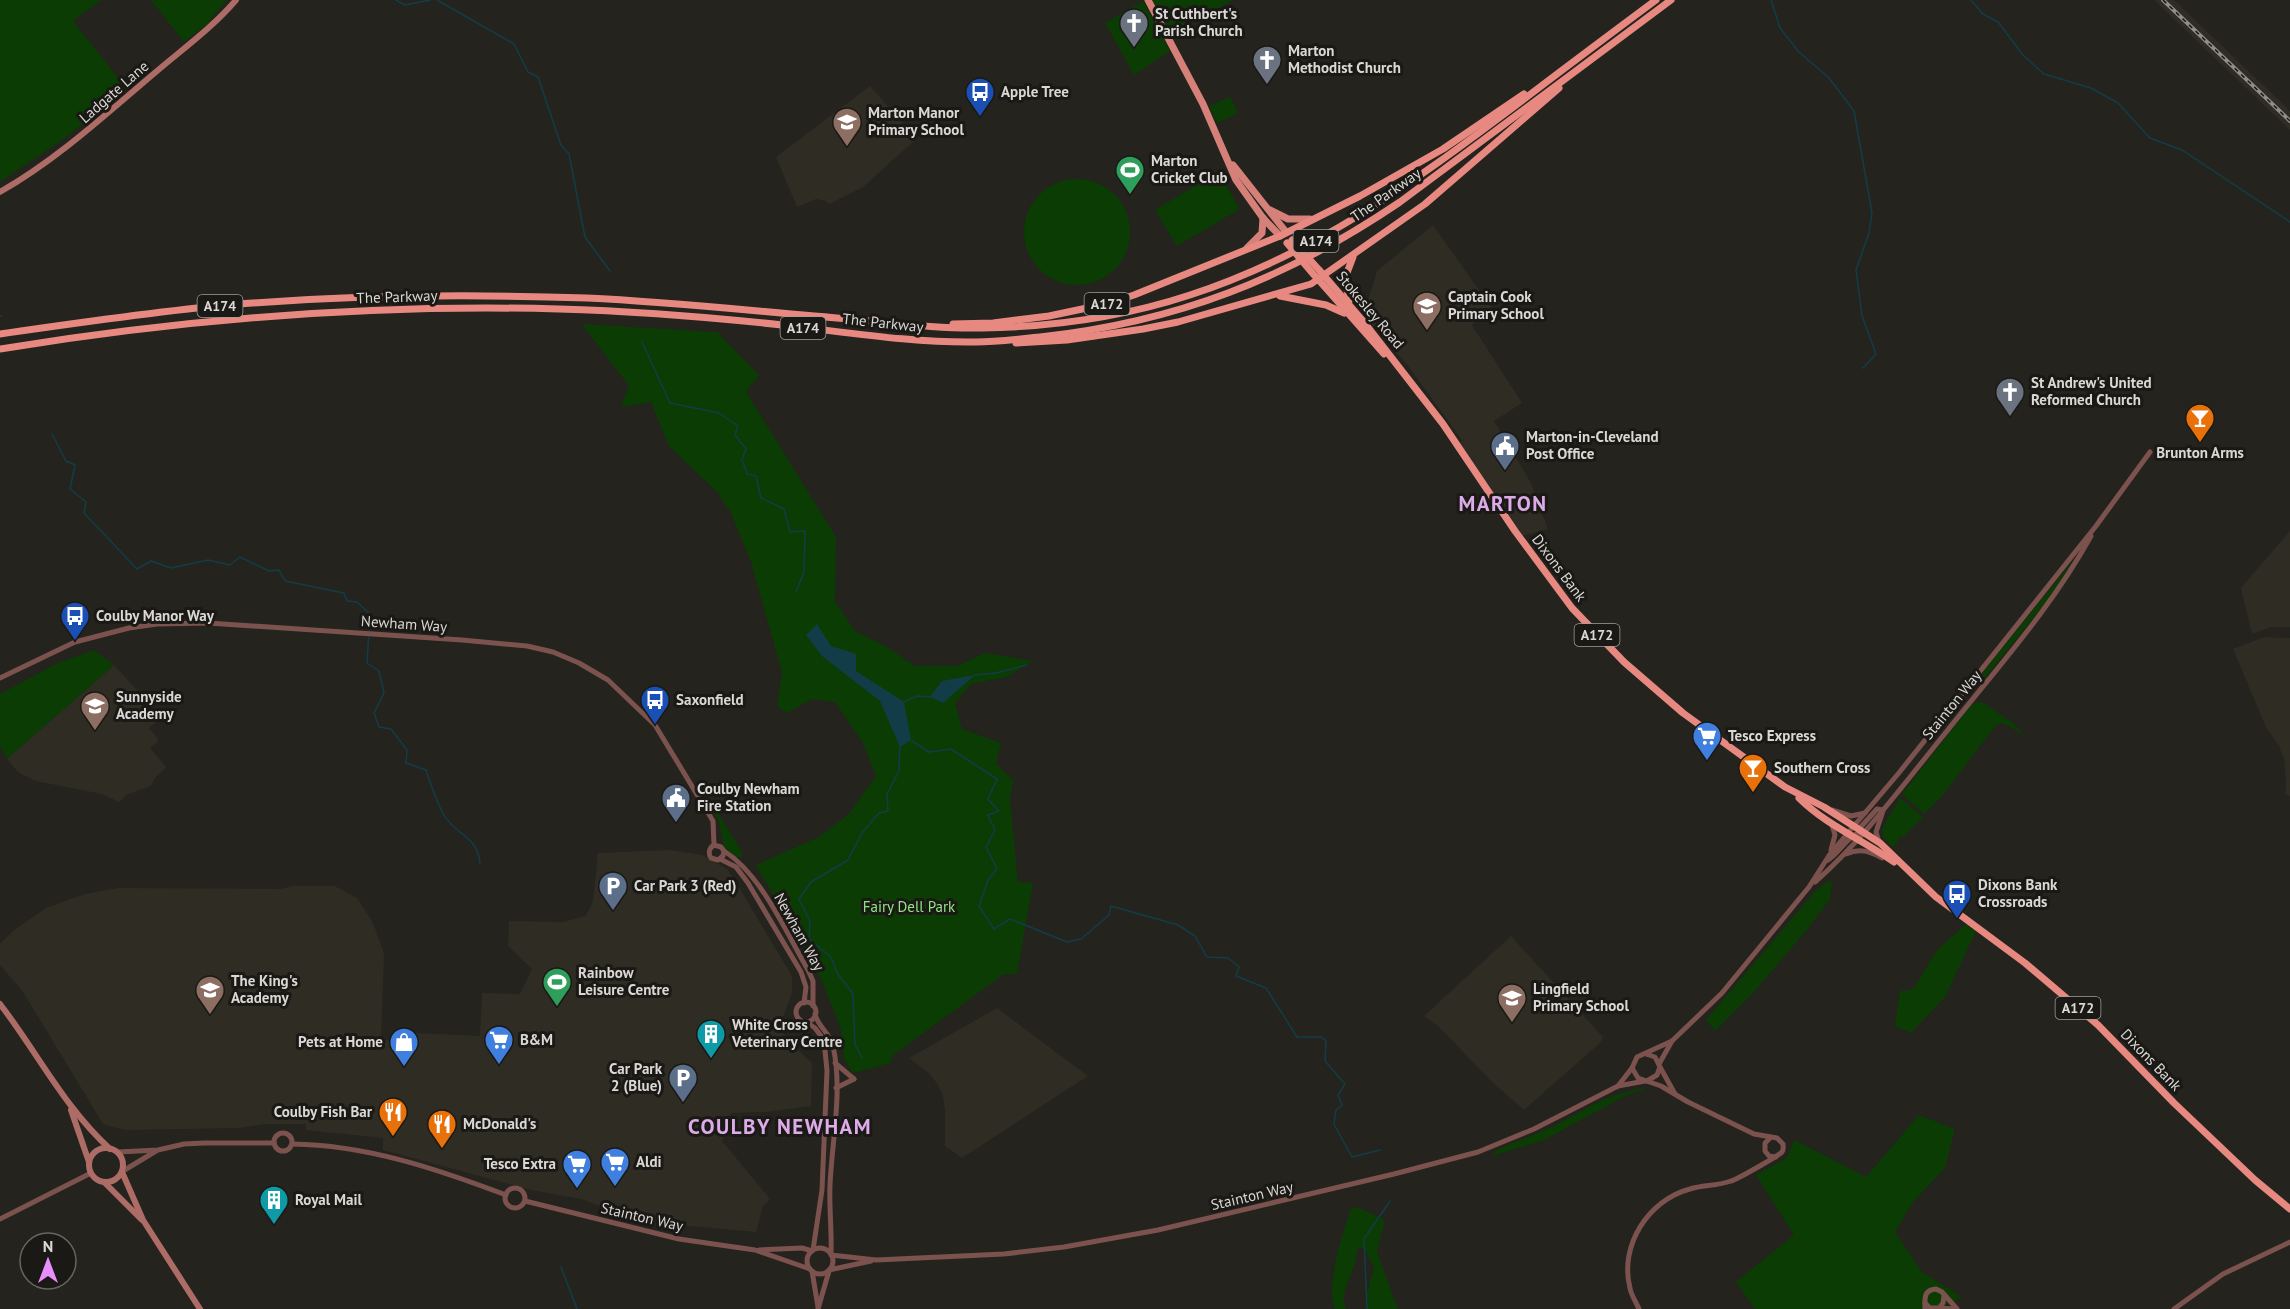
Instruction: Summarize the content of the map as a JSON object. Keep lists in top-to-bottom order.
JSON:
{
  "streets": {
    "highway": [
      "The Parkway",
      "A174",
      "A172",
      "Stokesley Road",
      "Dixons Bank"
    ],
    "main road": ["Ladgate Lane"],
    "street": ["Newham Way", "Stainton Way"]
  },
  "crossings": [
    ["The Parkway", "A174"],
    ["The Parkway", "A172"],
    ["A174", "A172"],
    ["A174", "Stokesley Road"],
    ["A172", "Stokesley Road"],
    ["A172", "Dixons Bank"],
    ["A172", "Stainton Way"],
    ["Stokesley Road", "Dixons Bank"],
    ["Dixons Bank", "Stainton Way"],
    ["Newham Way", "Stainton Way"]
  ],
  "districts": ["MARTON", "COULBY NEWHAM"],
  "parks": ["Fairy Dell Park"],
  "places": {
    "church": ["St Cuthbert's Parish Church", "Marton Methodist Church", "St Andrew's United Reformed Church"],
    "bus stop": [
      "Apple Tree",
      "Coulby Manor Way",
      "Saxonfield",
      "Dixons Bank Crossroads"
    ],
    "school or university": [
      "Marton Manor Primary School",
      "Captain Cook Primary School",
      "Sunnyside Academy",
      "The King's Academy",
      "Lingfield Primary School"
    ],
    "sports": ["Marton Cricket Club", "Rainbow Leisure Centre"],
    "bar": ["Brunton Arms", "Southern Cross"],
    "public building": ["Marton-in-Cleveland Post Office", "Coulby Newham Fire Station"],
    "supermarket": [
      "Tesco Express",
      "B&M",
      "Aldi",
      "Tesco Extra"
    ],
    "parking": ["Car Park 3 (Red)", "Car Park 2 (Blue)"],
    "building": ["White Cross Veterinary Centre", "Royal Mail"],
    "shop": ["Pets at Home"],
    "restaurant": ["Coulby Fish Bar", "McDonald's"]
  },
  "north": "top"
}
